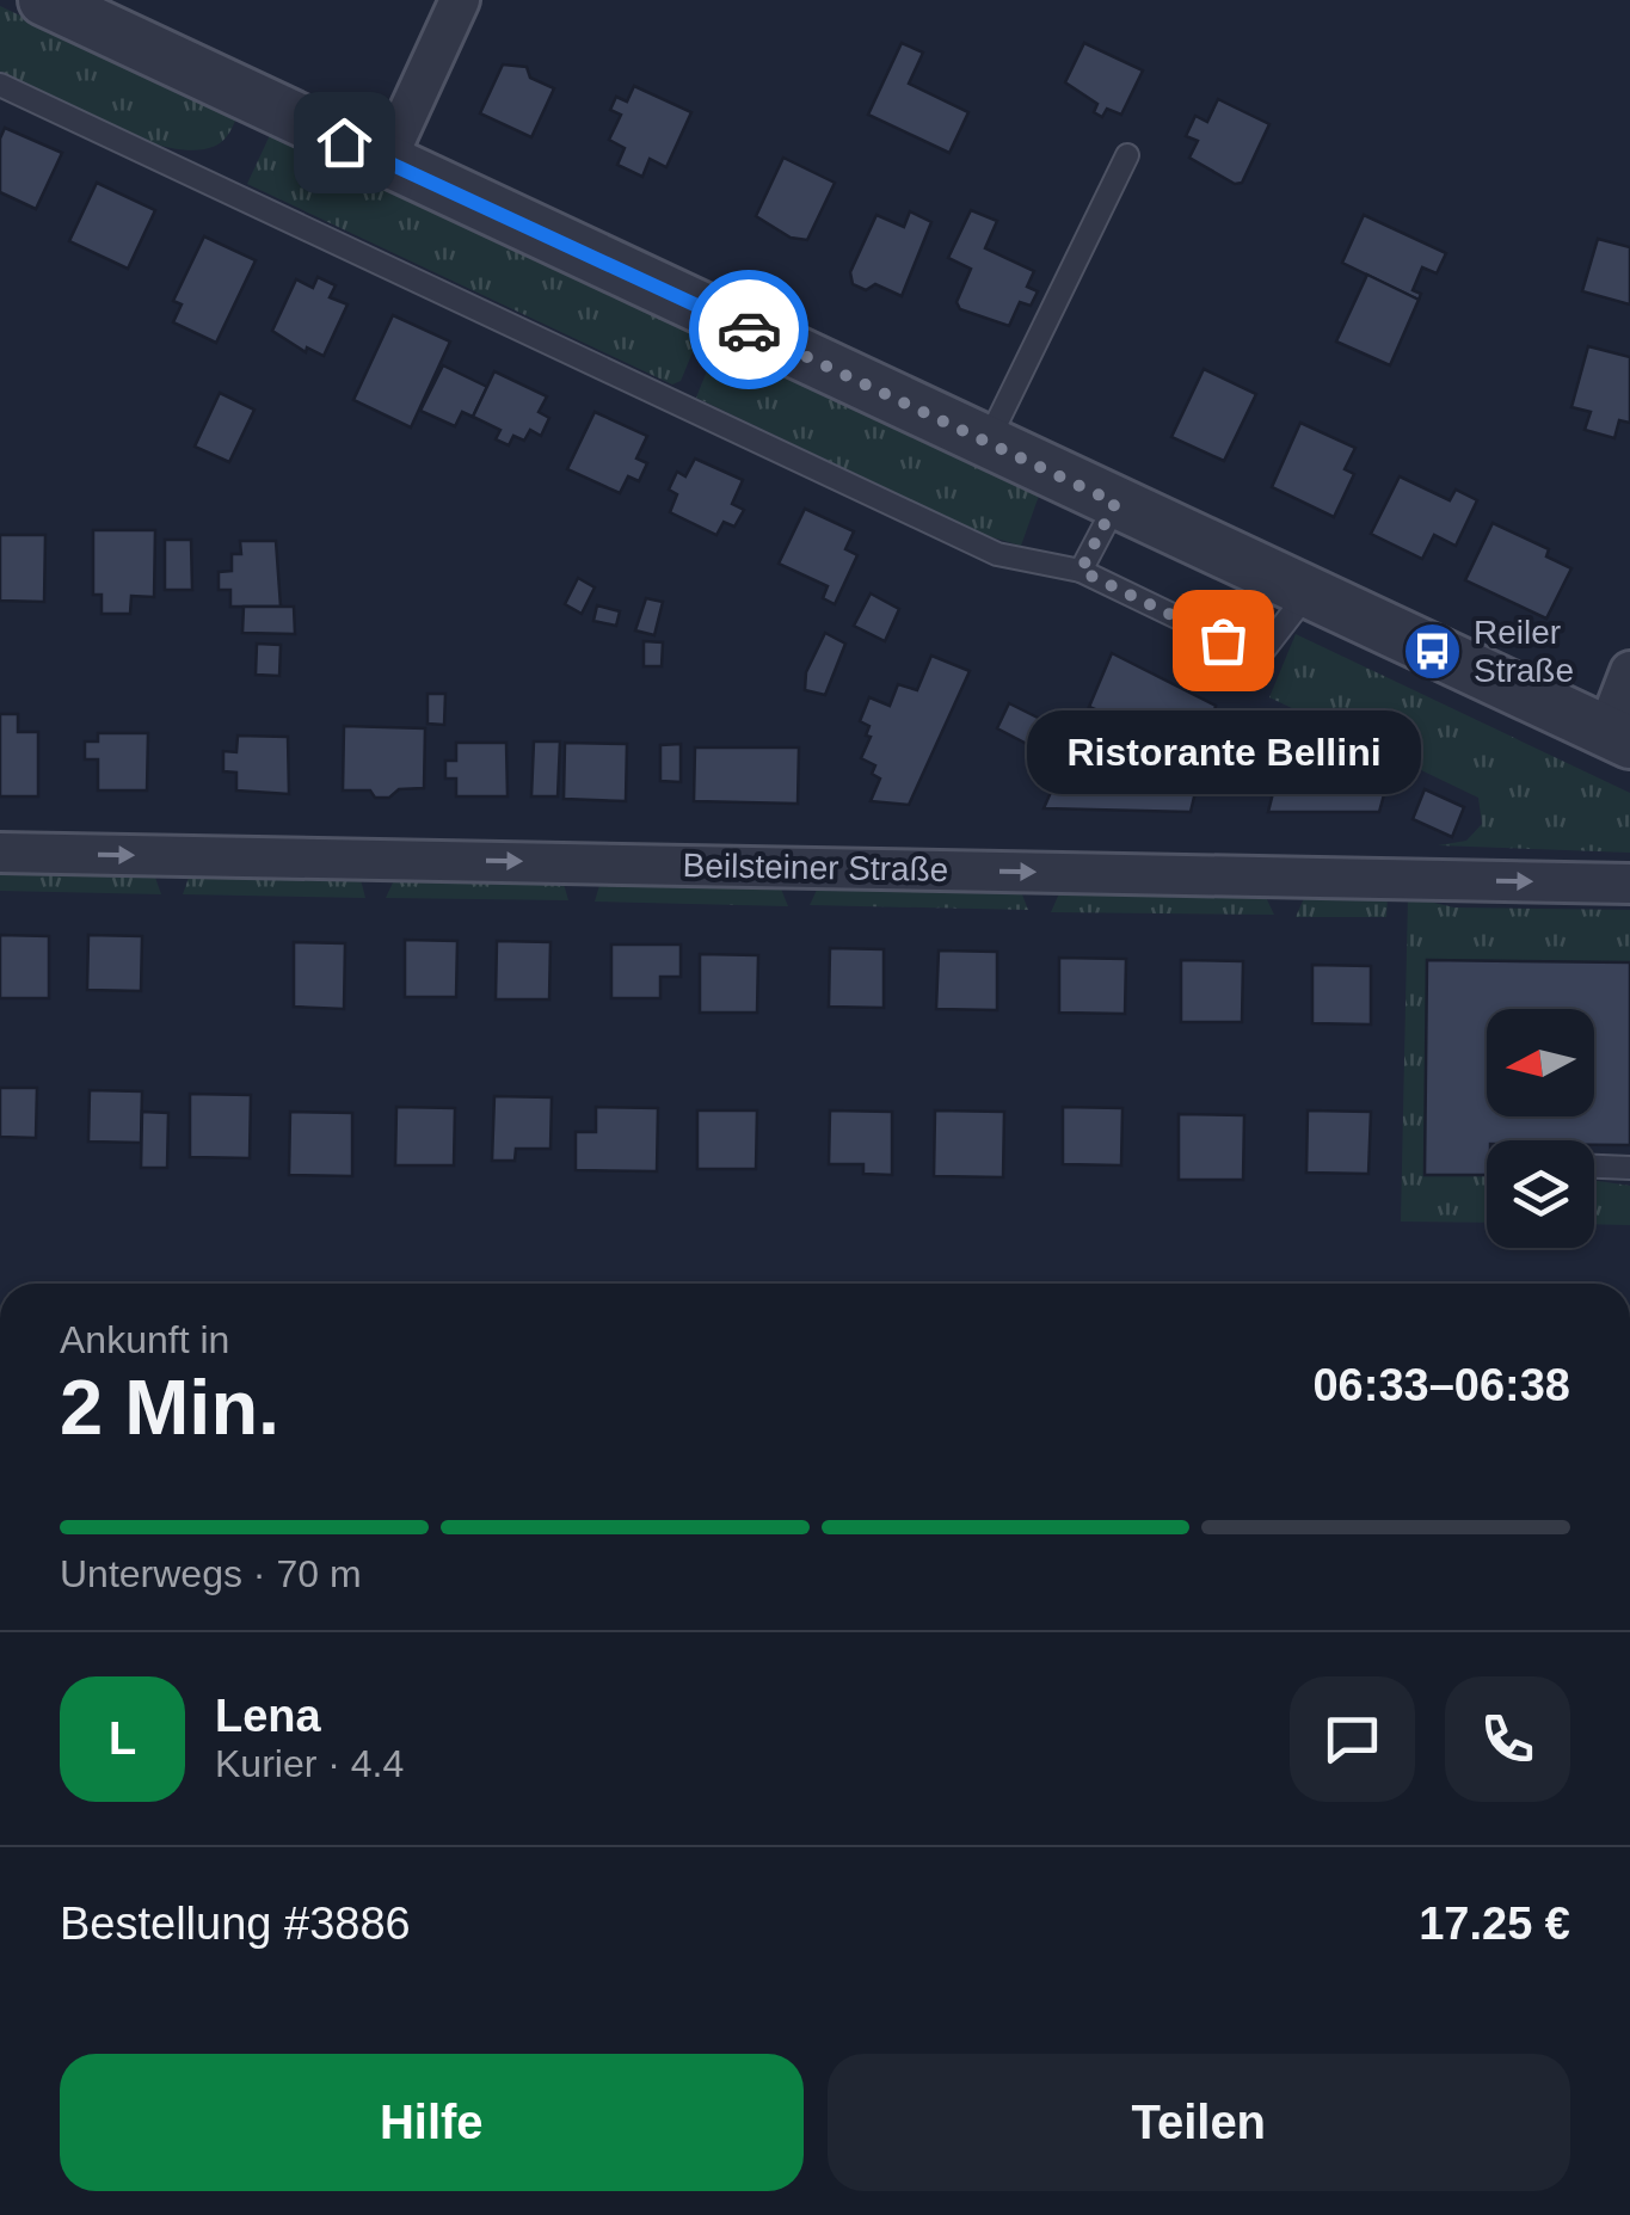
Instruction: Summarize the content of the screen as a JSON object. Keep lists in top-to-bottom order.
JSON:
{
  "streets": {
    "street": ["Beilsteiner Straße"]
  },
  "places": {
    "other": ["Ristorante Bellini"],
    "bus stop": ["Reiler Straße"]
  },
  "north": "left",
  "page": {
    "bubble": "Ristorante Bellini",
    "heading": ["2 Min.", "Ankunft in", "06:33–06:38"],
    "panel": [
      "Lena",
      "Kurier · 4.4",
      "Bestellung #3886",
      "17.25 €"
    ],
    "bar": "Unterwegs · 70 m",
    "round": "L",
    "buttons": ["Hilfe", "Teilen"]
  }
}
